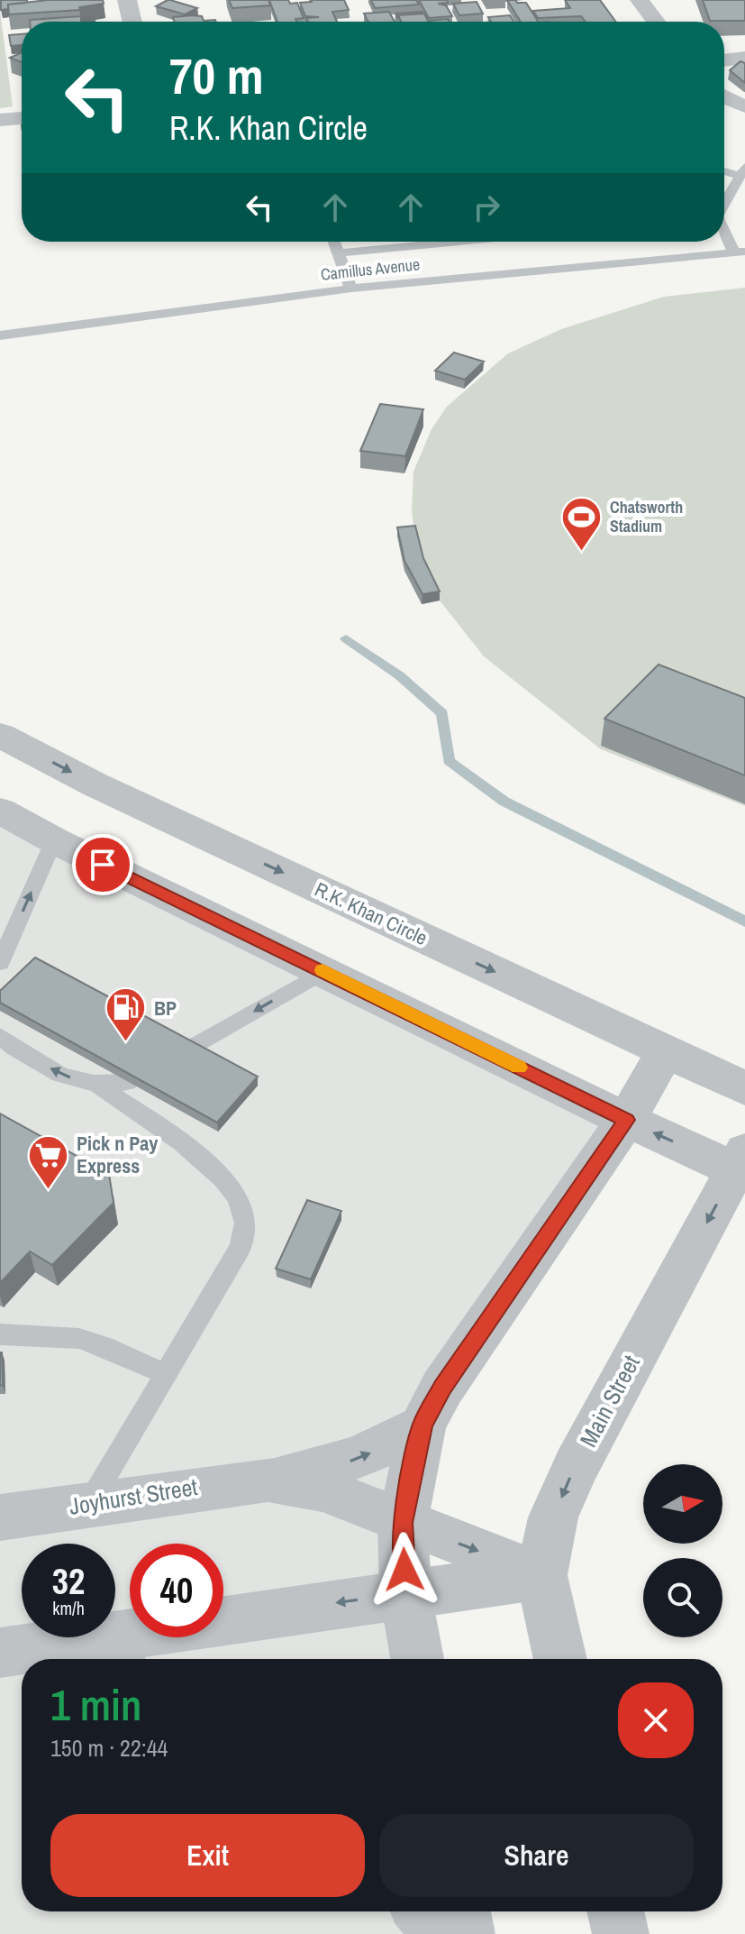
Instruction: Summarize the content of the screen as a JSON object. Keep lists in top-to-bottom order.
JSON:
{
  "streets": {
    "street": ["R.K. Khan Circle", "Main Street", "Joyhurst Street"],
    "lane": ["Camillus Avenue"]
  },
  "crossings": [
    ["Main Street", "Joyhurst Street"]
  ],
  "places": {
    "sports": ["Chatsworth Stadium"],
    "fuel station": ["BP"],
    "supermarket": ["Pick n Pay Express"]
  },
  "north": "right",
  "page": {
    "turn": ["70 m", "R.K. Khan Circle"],
    "speed": "32 km/h",
    "limit": "40",
    "heading": ["1 min", "150 m · 22:44"],
    "buttons": ["Exit", "Share"]
  }
}
